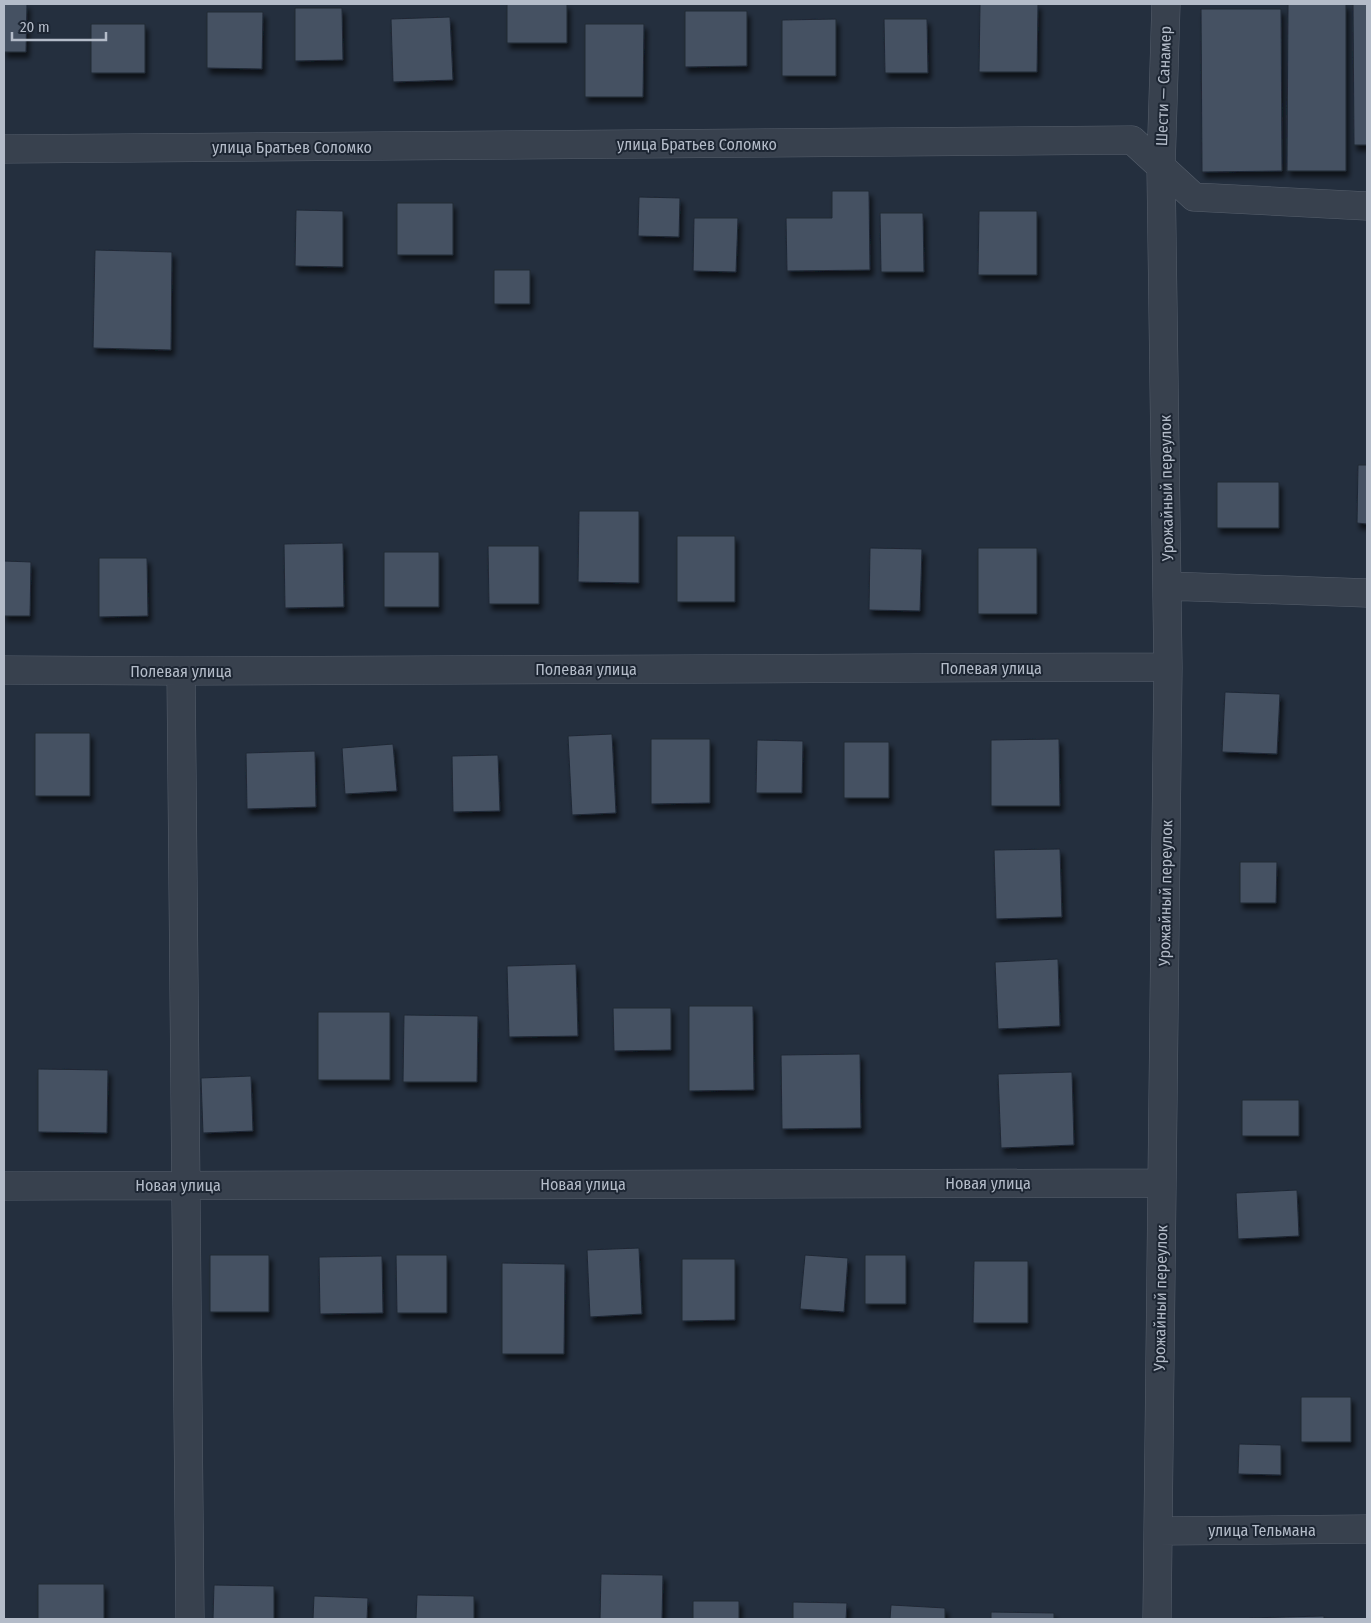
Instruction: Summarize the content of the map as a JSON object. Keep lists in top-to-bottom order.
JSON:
{
  "streets": {
    "street": [
      "Шести — Санамер",
      "улица Братьев Соломко",
      "Урожайный переулок",
      "Полевая улица",
      "Новая улица",
      "улица Тельмана"
    ]
  },
  "crossings": [
    ["Шести — Санамер", "улица Братьев Соломко"],
    ["Шести — Санамер", "Урожайный переулок"],
    ["улица Братьев Соломко", "Урожайный переулок"],
    ["Урожайный переулок", "Полевая улица"],
    ["Урожайный переулок", "Новая улица"],
    ["Урожайный переулок", "улица Тельмана"]
  ],
  "scale_bar": "20 m"
}
